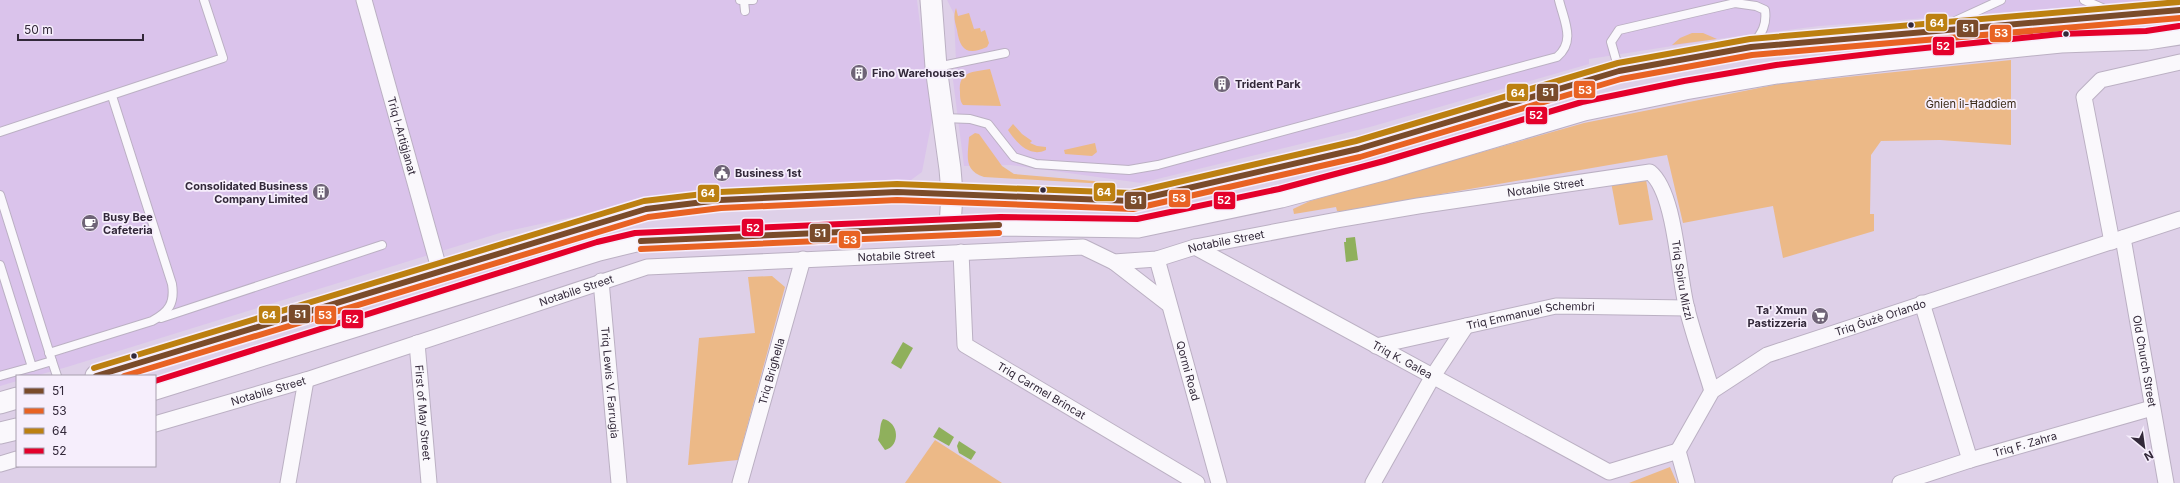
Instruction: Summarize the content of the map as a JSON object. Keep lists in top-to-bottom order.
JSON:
{
  "streets": {
    "street": [
      "Triq l-Artiġjanat",
      "Notabile Street",
      "Triq Spiru Mizzi",
      "Triq Emmanuel Schembri",
      "Triq Ġużè Orlando",
      "Triq K. Galea",
      "Old Church Street",
      "Triq Brigħella",
      "Qormi Road",
      "Triq Lewis V. Farrugia",
      "Triq Carmel Brincat",
      "First of May Street",
      "Triq F. Zahra"
    ]
  },
  "crossings": [
    ["Notabile Street", "Triq Spiru Mizzi"],
    ["Notabile Street", "Triq K. Galea"],
    ["Notabile Street", "Triq Brigħella"],
    ["Notabile Street", "Qormi Road"],
    ["Notabile Street", "Triq Lewis V. Farrugia"],
    ["Notabile Street", "Triq Carmel Brincat"],
    ["Notabile Street", "First of May Street"],
    ["Triq Spiru Mizzi", "Triq Emmanuel Schembri"],
    ["Triq Spiru Mizzi", "Triq Ġużè Orlando"],
    ["Triq Emmanuel Schembri", "Triq K. Galea"],
    ["Triq Ġużè Orlando", "Triq K. Galea"],
    ["Triq Ġużè Orlando", "Old Church Street"],
    ["Old Church Street", "Triq F. Zahra"]
  ],
  "parks": ["Ġnien il-Ħaddiem"],
  "places": {
    "building": ["Fino Warehouses", "Trident Park", "Consolidated Business Company Limited"],
    "public building": ["Business 1st"],
    "cafe": ["Busy Bee Cafeteria"],
    "supermarket": ["Ta' Xmun Pastizzeria"]
  },
  "lines": [
    "transit line 64",
    "transit line 51",
    "transit line 53",
    "transit line 52"
  ],
  "legend": [
    "51",
    "53",
    "64",
    "52"
  ],
  "scale_bar": "50 m",
  "north": "bottom right"
}
